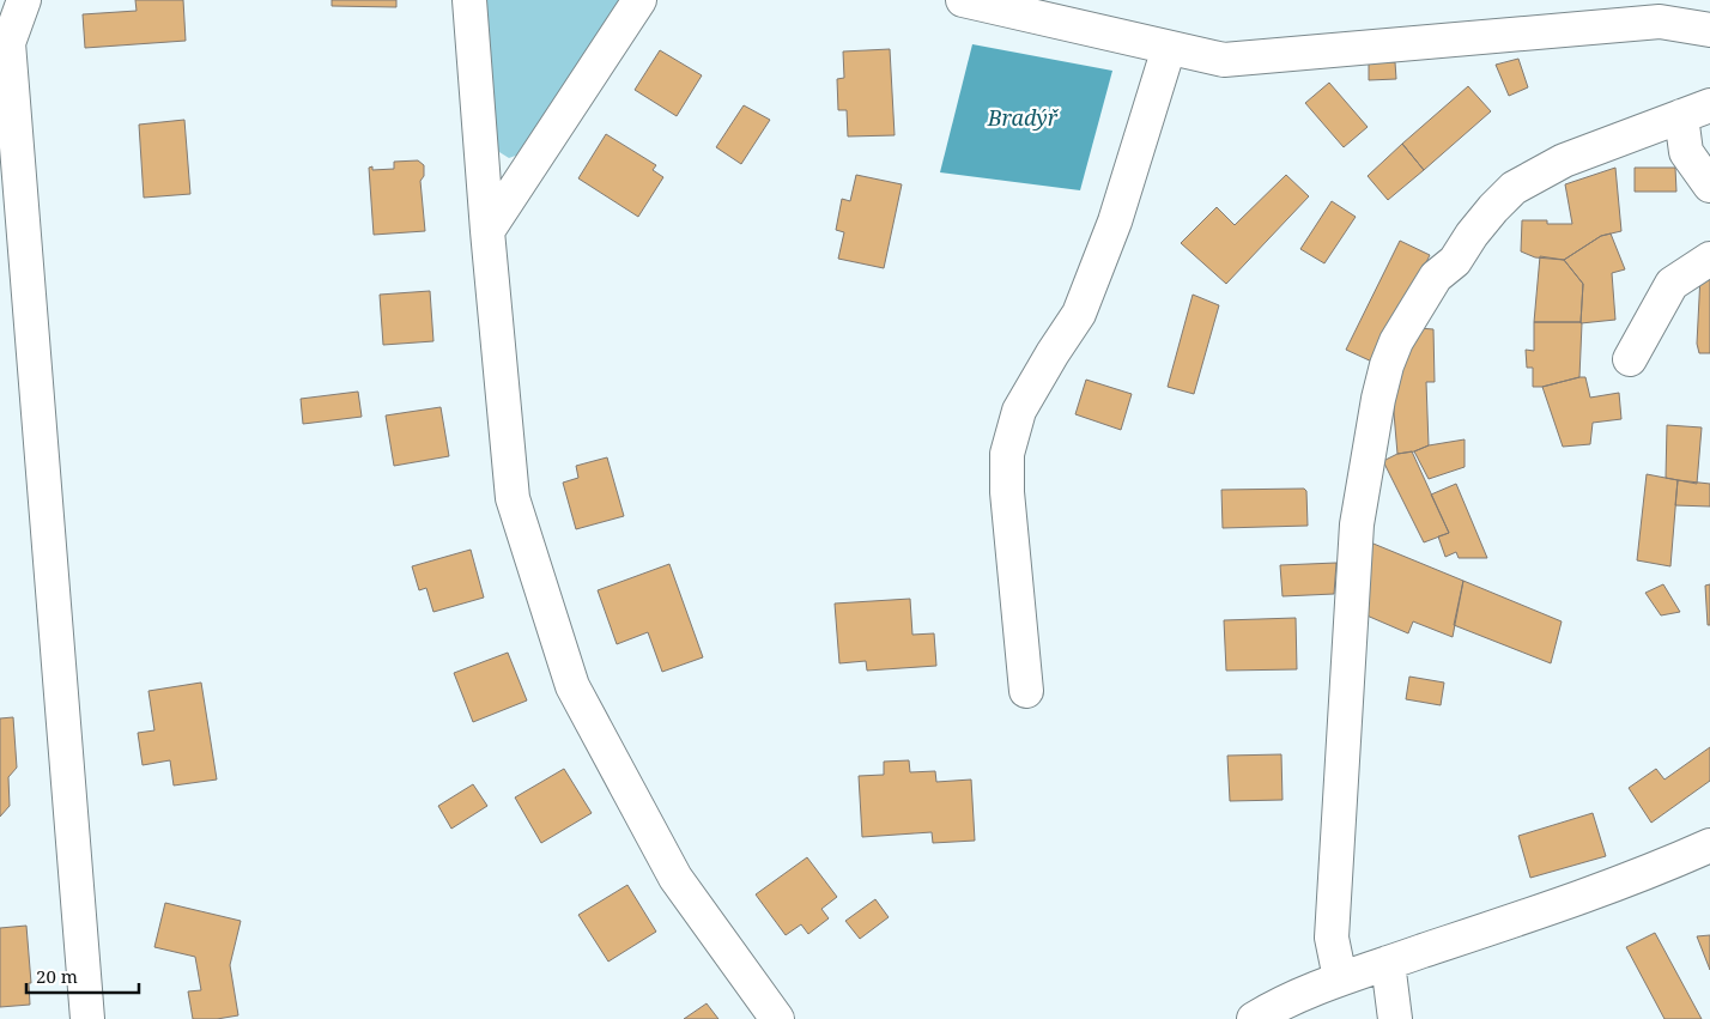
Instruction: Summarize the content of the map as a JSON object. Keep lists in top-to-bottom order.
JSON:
{
  "water": ["Bradýř"],
  "scale_bar": "20 m"
}
